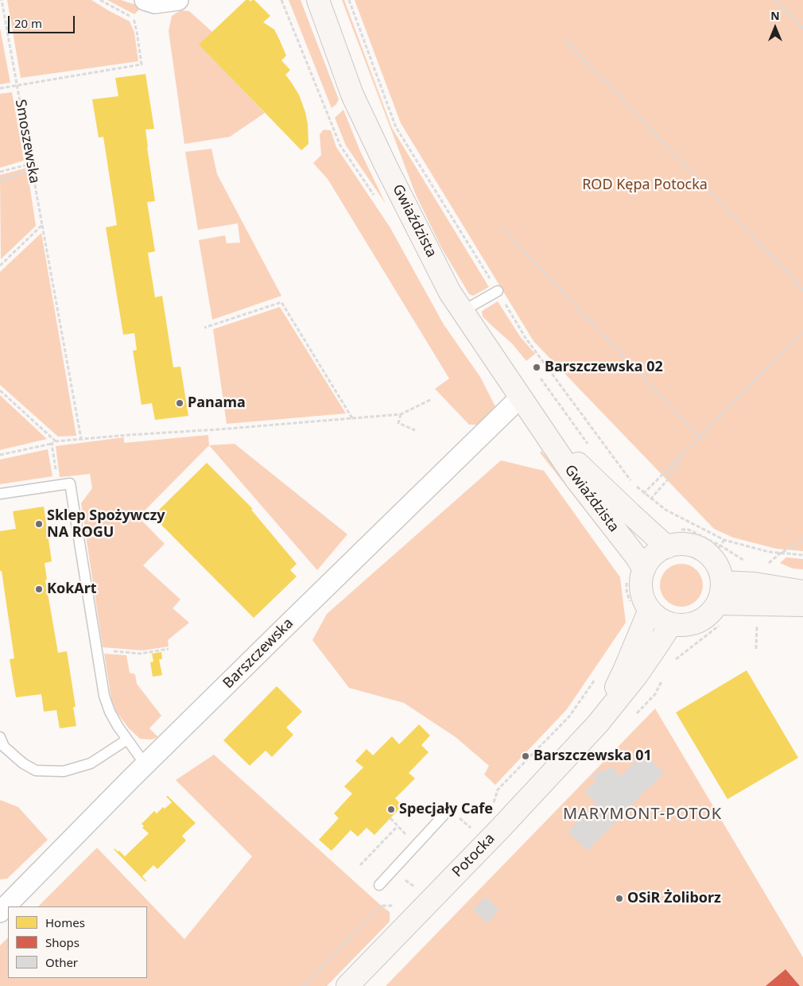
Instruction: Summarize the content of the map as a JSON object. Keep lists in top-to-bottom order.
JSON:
{
  "streets": {
    "street": ["Gwiaździsta", "Barszczewska", "Potocka"],
    "path": ["Smoszewska"]
  },
  "crossings": [
    ["Gwiaździsta", "Barszczewska"],
    ["Gwiaździsta", "Potocka"]
  ],
  "districts": ["MARYMONT-POTOK"],
  "parks": ["ROD Kępa Potocka"],
  "places": [
    "Barszczewska 02",
    "Panama",
    "Sklep Spożywczy NA ROGU",
    "KokArt",
    "Barszczewska 01",
    "Specjały Cafe",
    "OSiR Żoliborz"
  ],
  "legend": ["Homes", "Shops", "Other"],
  "scale_bar": "20 m",
  "north": "top"
}
